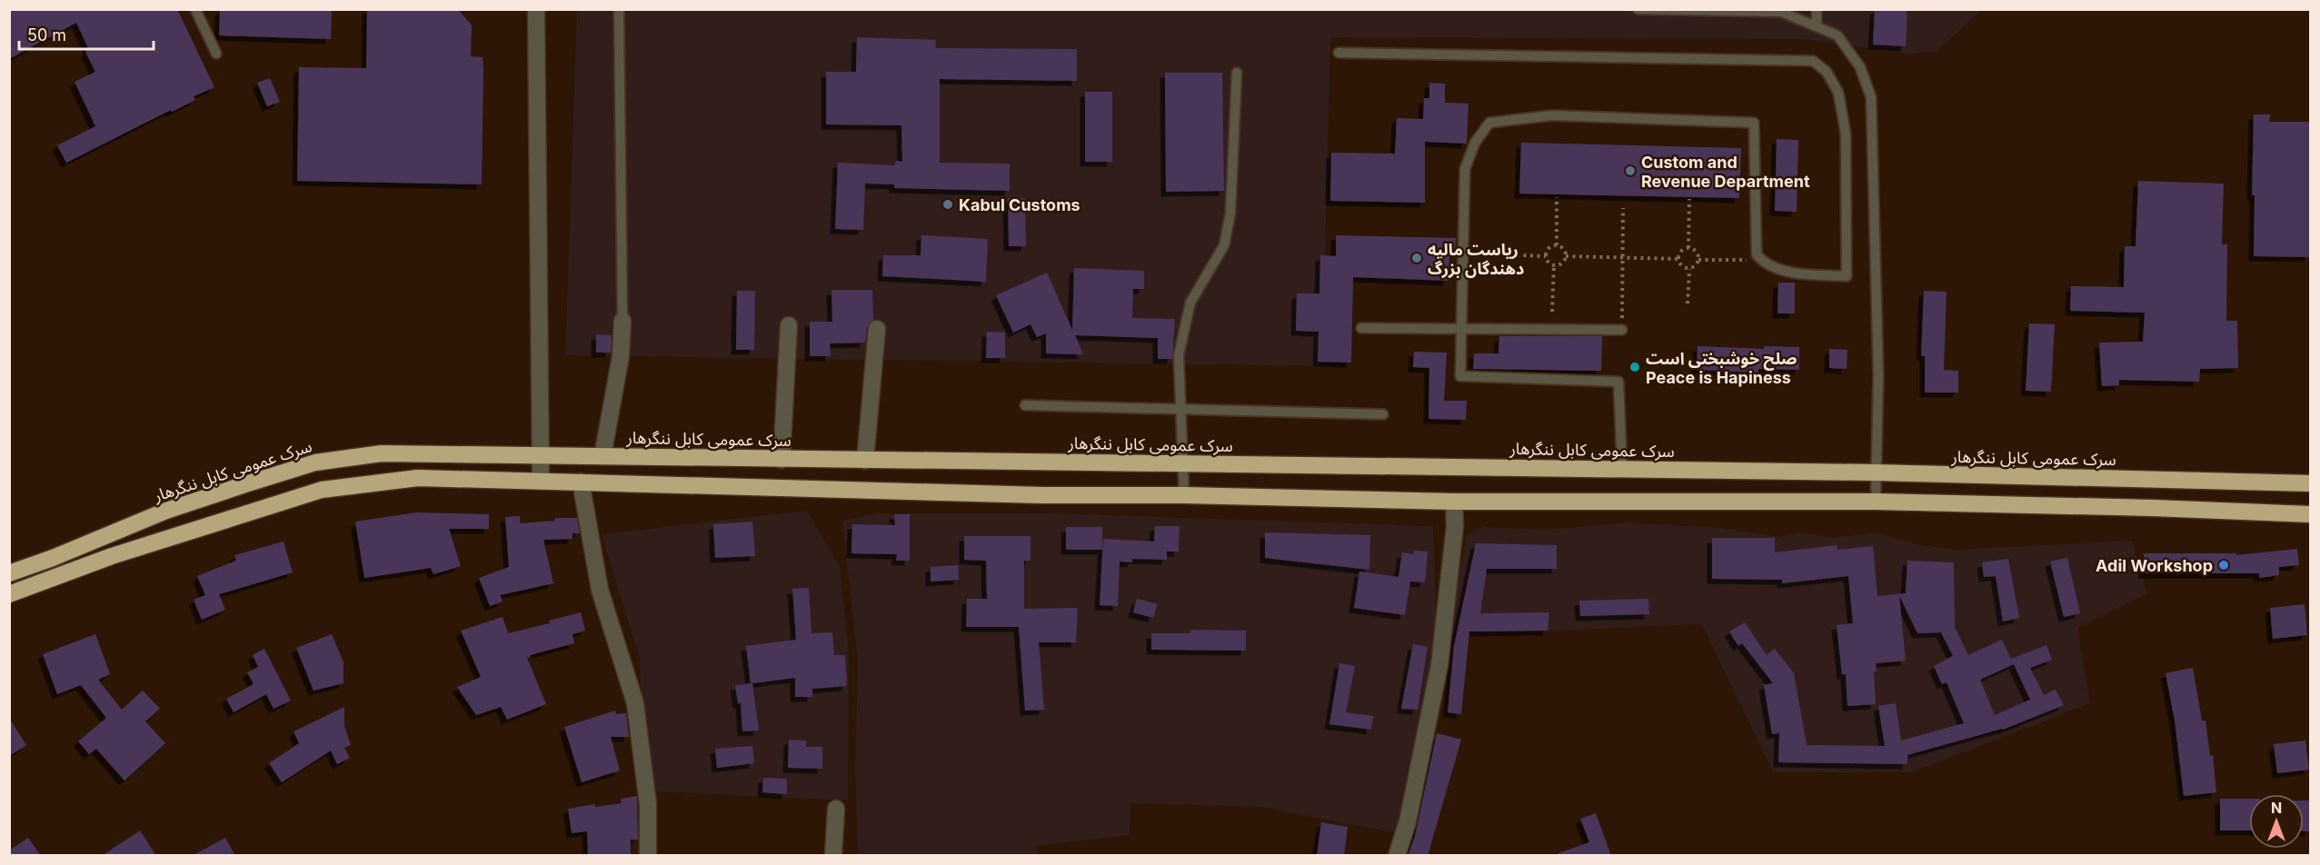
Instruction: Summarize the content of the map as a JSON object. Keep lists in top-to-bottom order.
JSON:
{
  "streets": {
    "highway": ["سرک عمومی کابل ننگرهار"]
  },
  "places": [
    "Custom and Revenue Department",
    "Kabul Customs",
    "ریاست مالیه دهندگان بزرگ",
    "صلح خوشبختی است Peace is Hapiness",
    "Adil Workshop"
  ],
  "scale_bar": "50 m",
  "north": "top"
}
